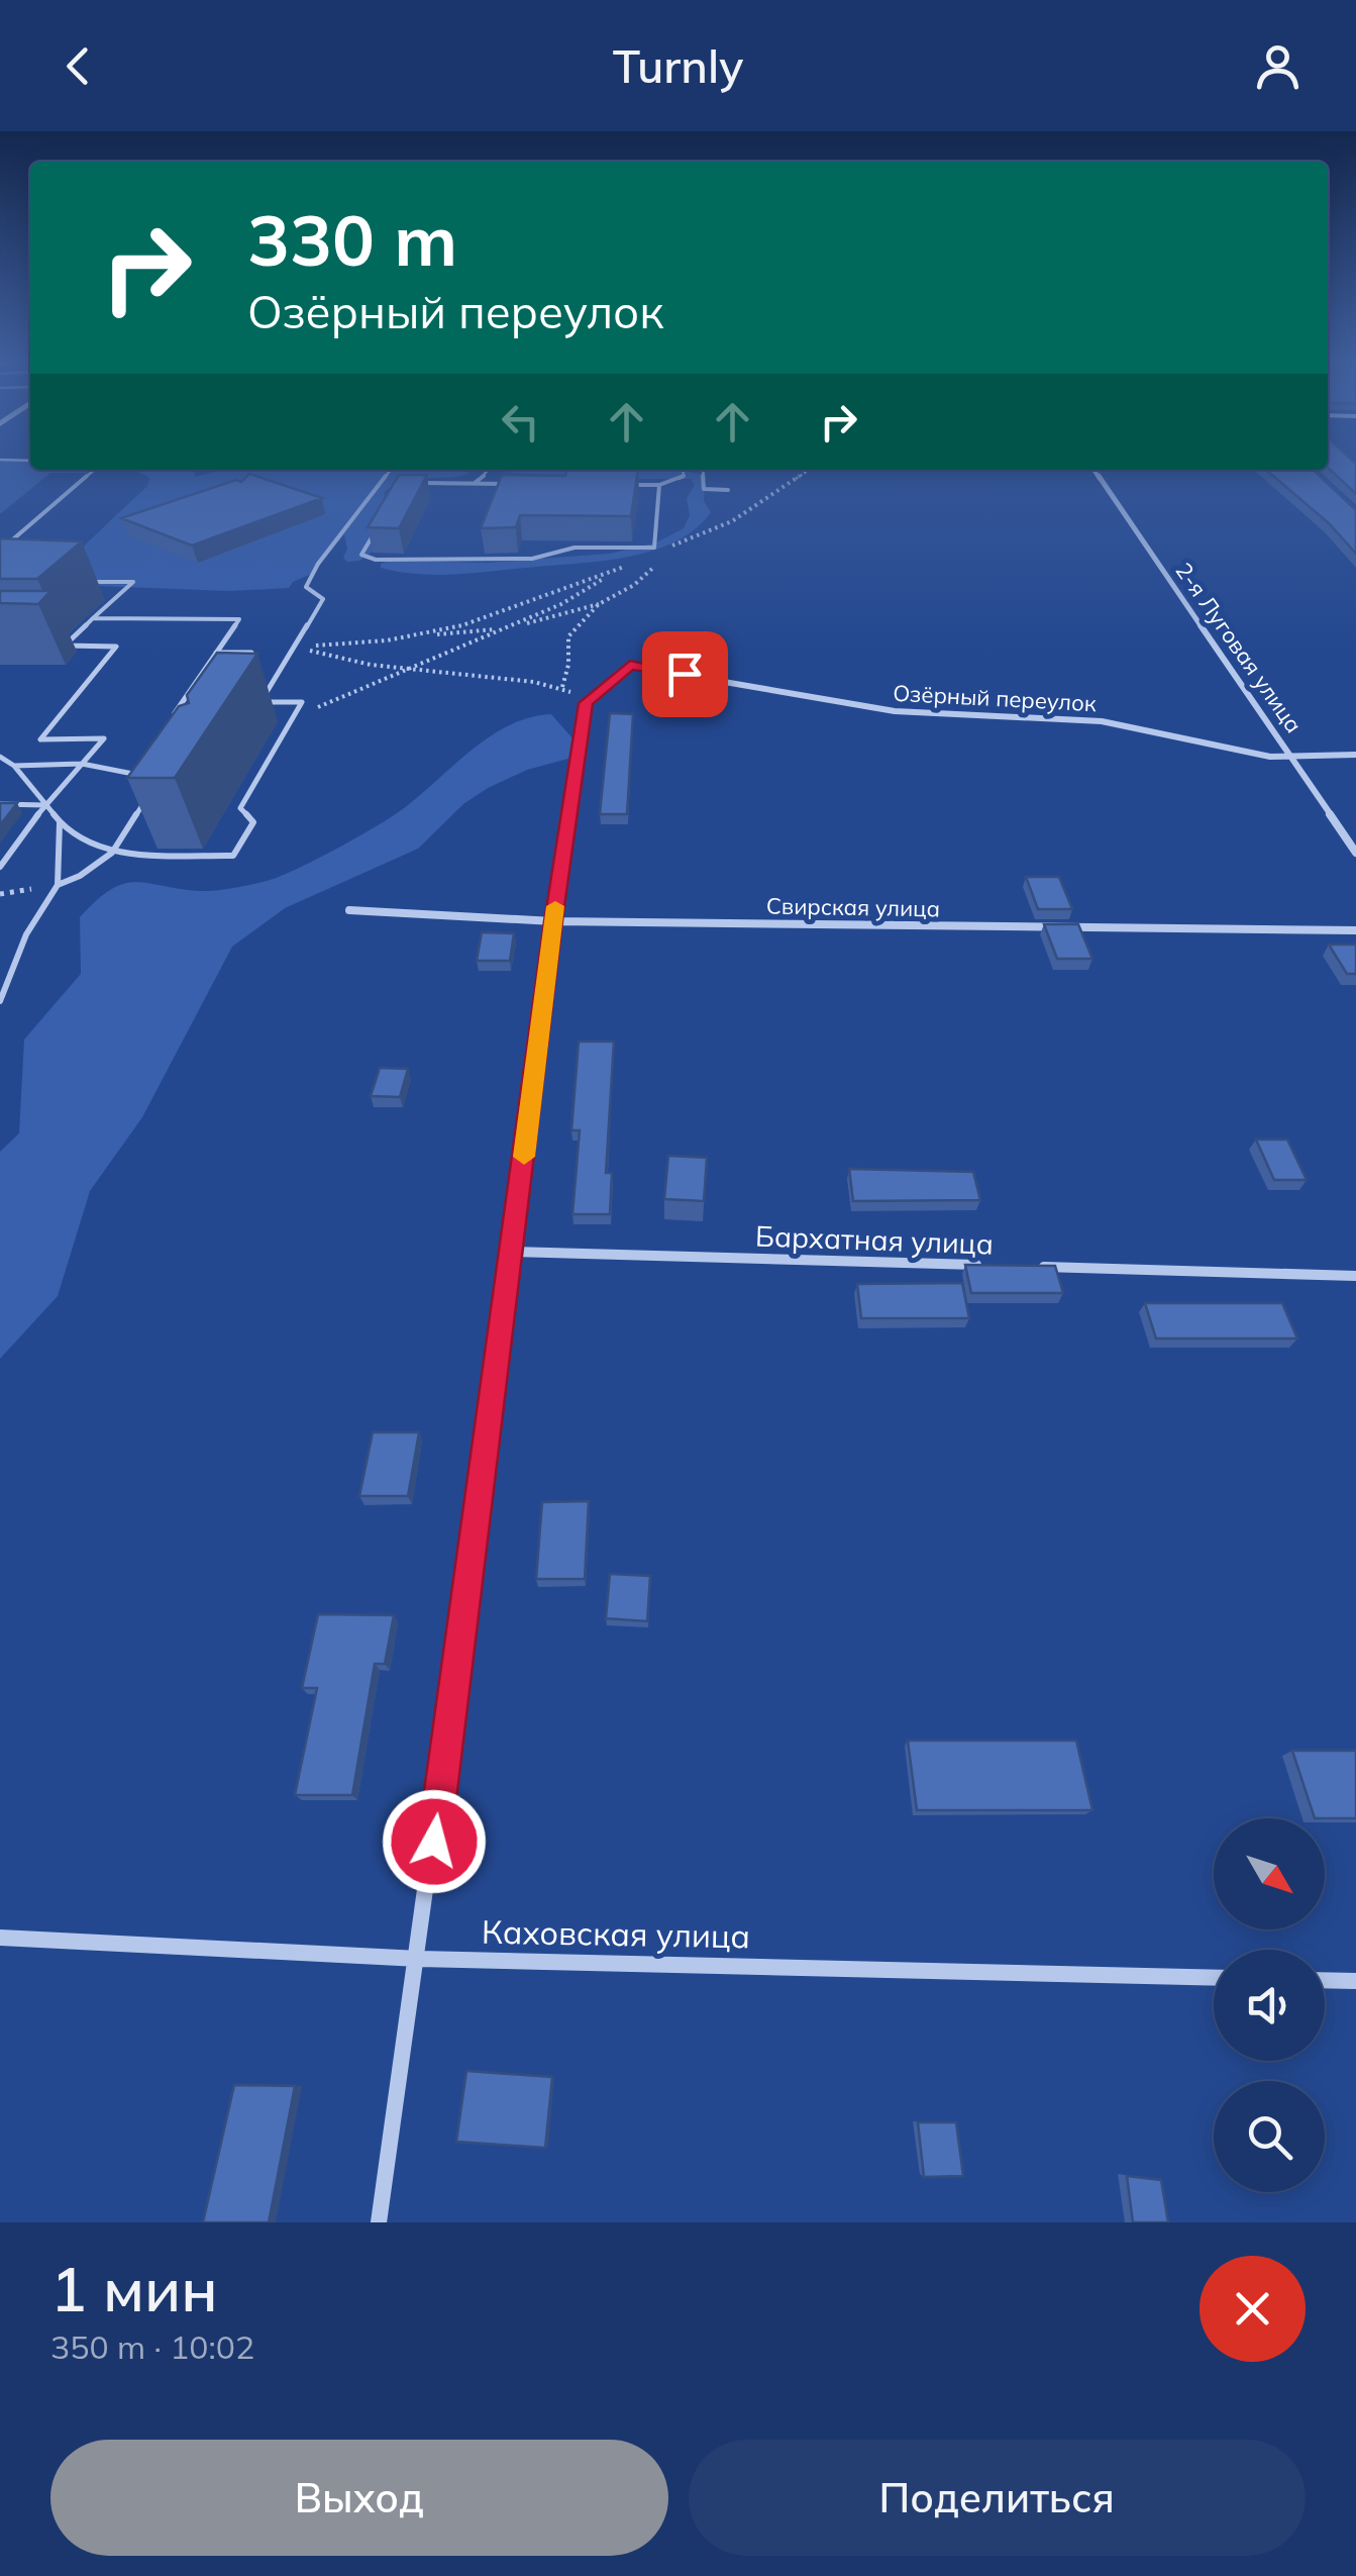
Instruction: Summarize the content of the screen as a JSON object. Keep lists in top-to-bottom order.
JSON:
{
  "streets": {
    "street": [
      "2-я Луговая улица",
      "Озёрный переулок",
      "Свирская улица",
      "Бархатная улица",
      "Каховская улица"
    ]
  },
  "crossings": [
    ["2-я Луговая улица", "Озёрный переулок"]
  ],
  "north": "bottom right",
  "page": {
    "header": "Turnly",
    "turn": ["330 m", "Озёрный переулок"],
    "heading": ["1 мин", "350 m · 10:02"],
    "buttons": ["Выход", "Поделиться"]
  }
}
